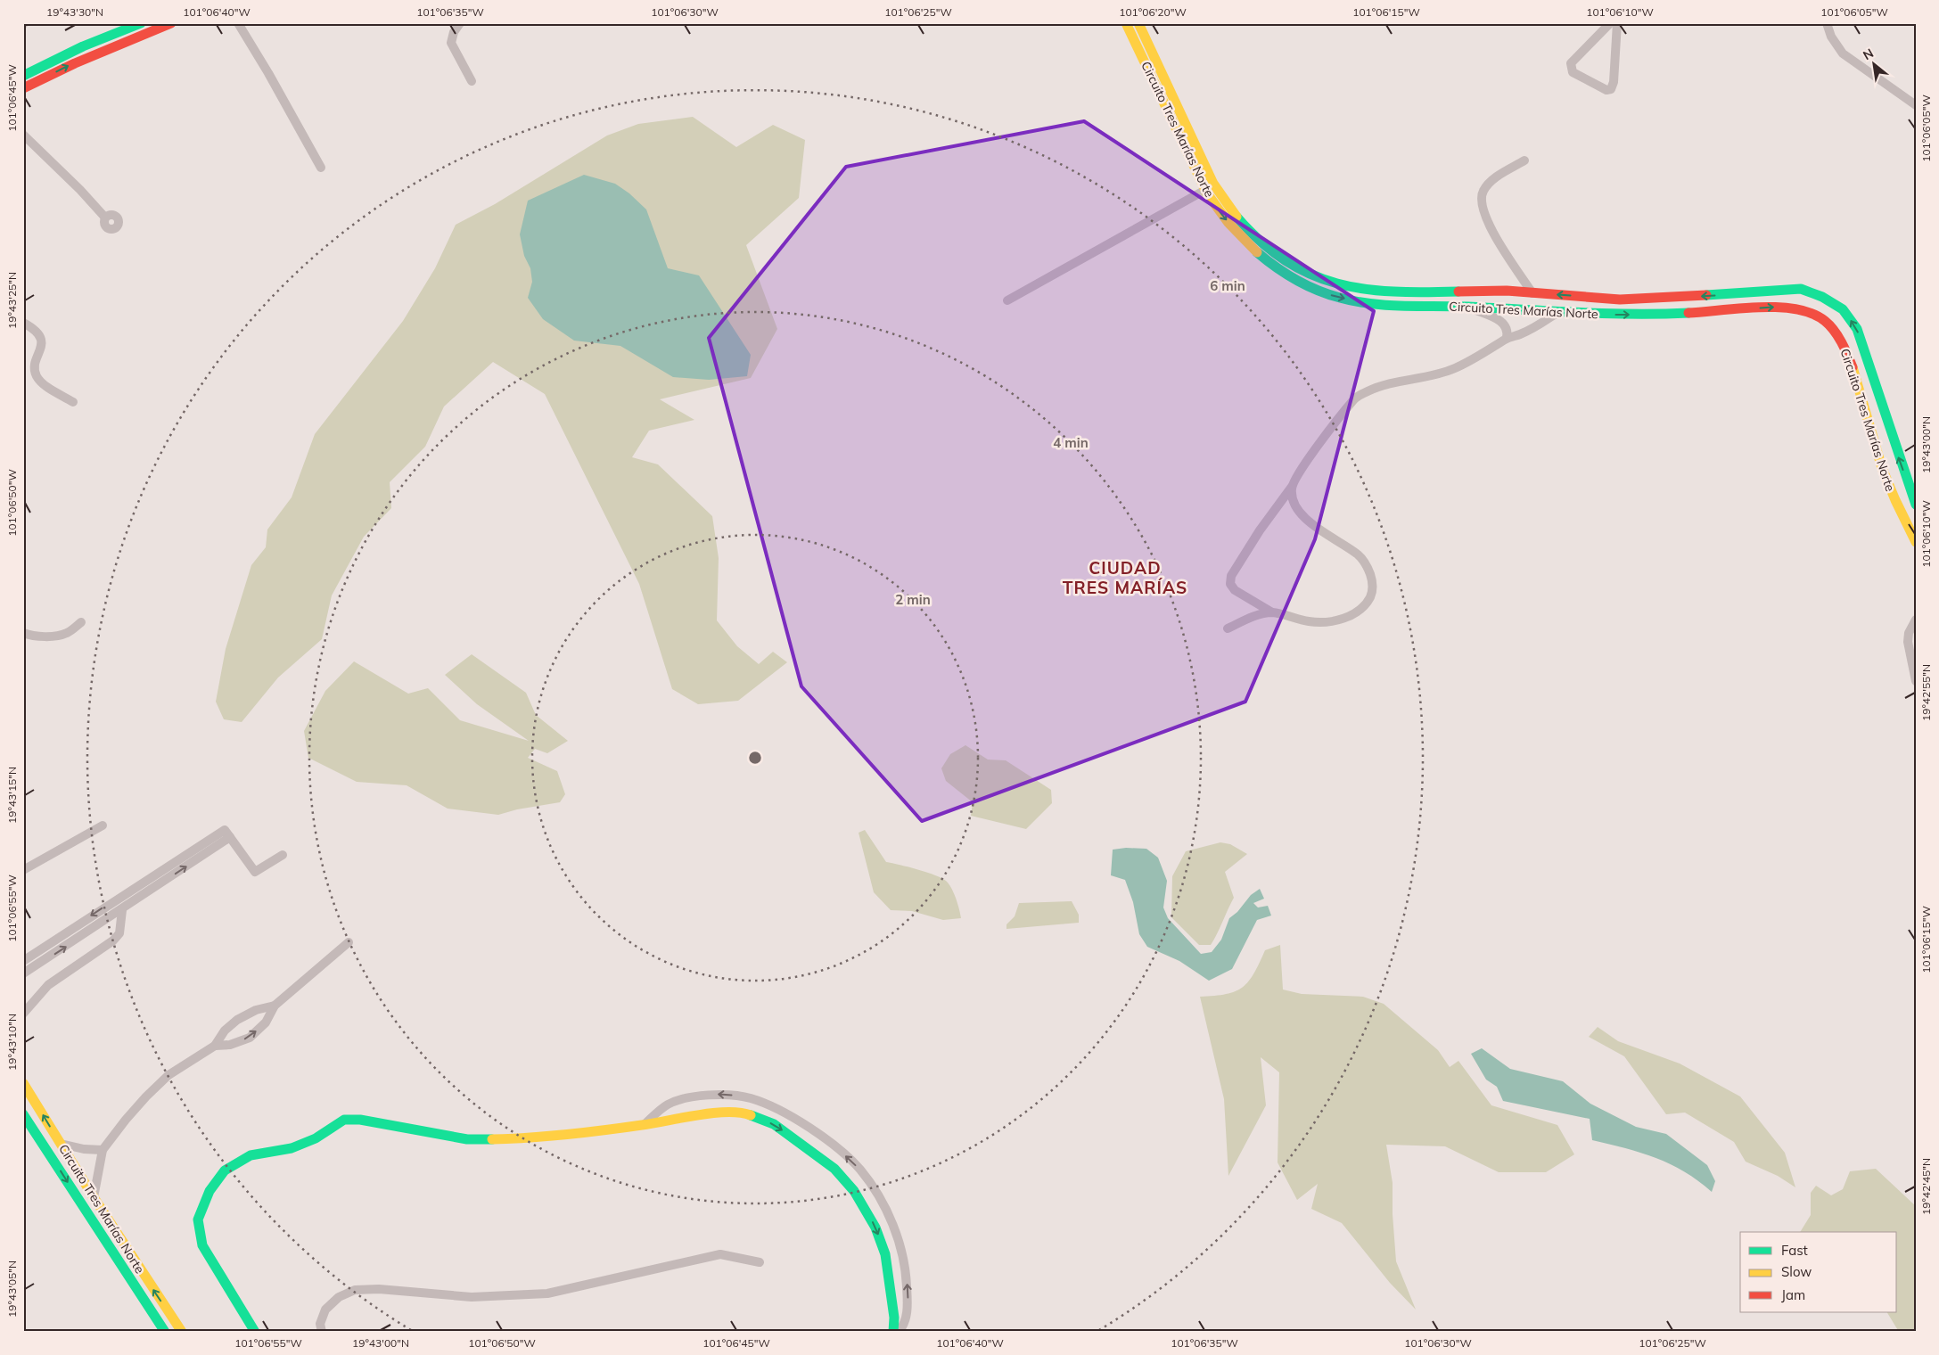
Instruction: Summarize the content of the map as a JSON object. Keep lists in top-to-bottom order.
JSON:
{
  "streets": {
    "street": ["Circuito Tres Marías Norte"]
  },
  "districts": ["CIUDAD TRES MARÍAS"],
  "legend": ["Fast", "Slow", "Jam"],
  "north": "top left",
  "coordinates": [
    "19°43'30\"N",
    "101°06'40\"W",
    "101°06'35\"W",
    "101°06'30\"W",
    "101°06'25\"W",
    "101°06'20\"W",
    "101°06'15\"W",
    "101°06'10\"W",
    "101°06'05\"W",
    "101°06'45\"W",
    "19°43'25\"N",
    "19°43'00\"N",
    "101°06'50\"W",
    "19°42'55\"N",
    "19°43'15\"N",
    "101°06'55\"W",
    "19°43'10\"N",
    "19°42'45\"N",
    "19°43'05\"N"
  ],
  "rings": ["6 min", "4 min", "2 min"]
}
